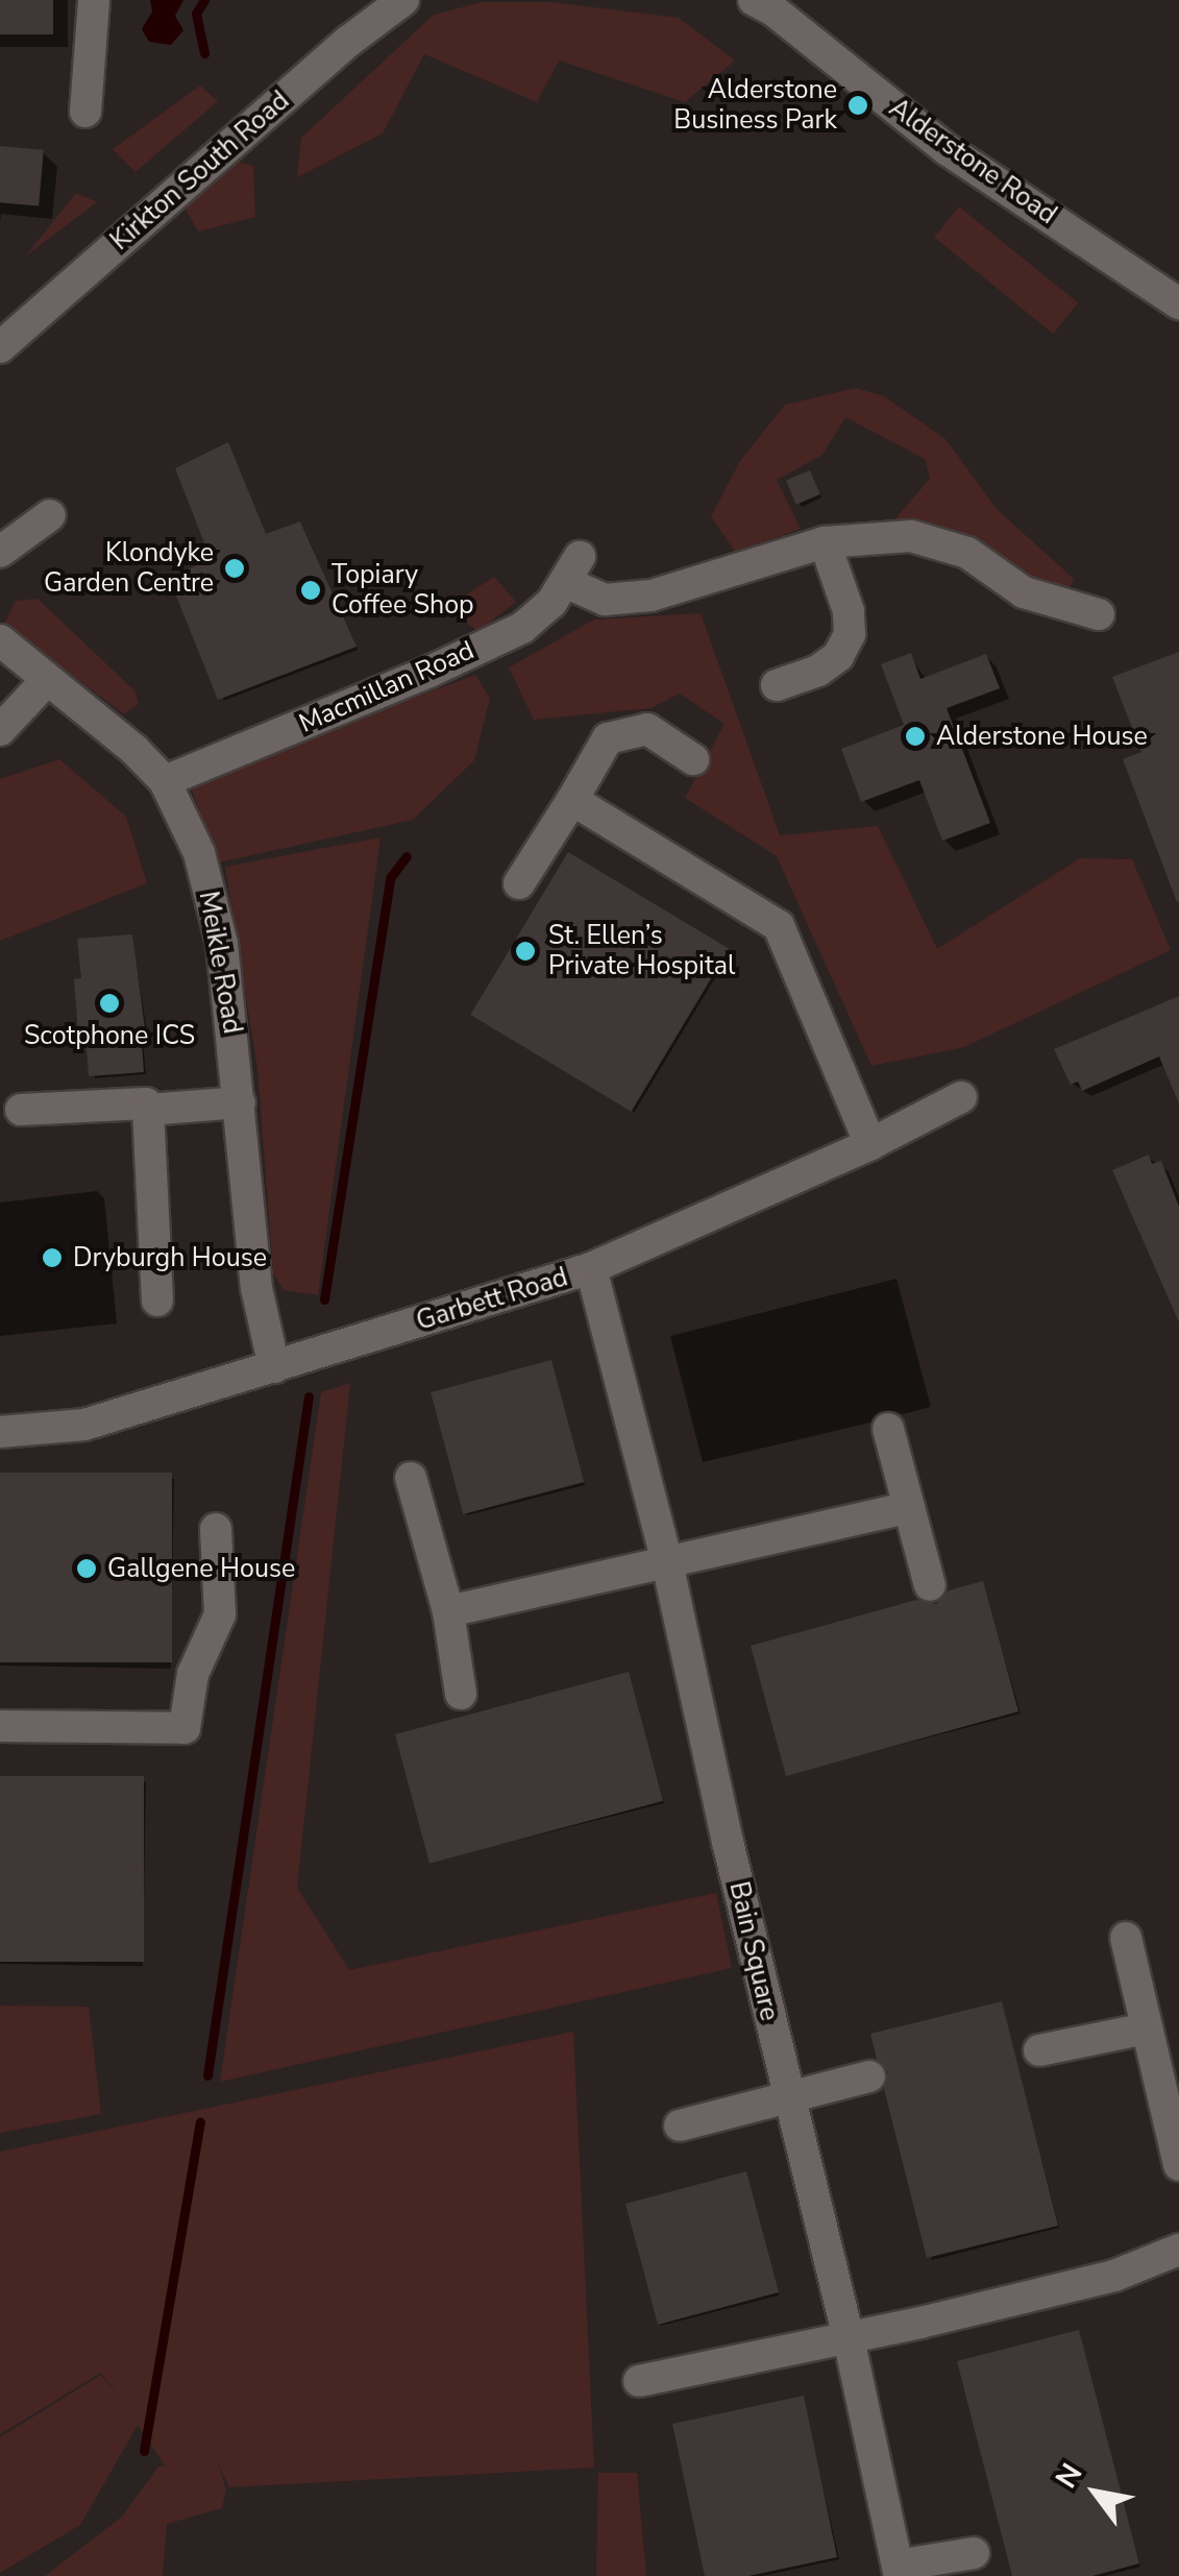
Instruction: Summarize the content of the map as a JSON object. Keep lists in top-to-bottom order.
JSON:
{
  "streets": {
    "street": [
      "Alderstone Road",
      "Kirkton South Road",
      "Macmillan Road",
      "Meikle Road",
      "Garbett Road",
      "Bain Square"
    ]
  },
  "crossings": [
    ["Macmillan Road", "Meikle Road"],
    ["Meikle Road", "Garbett Road"],
    ["Garbett Road", "Bain Square"]
  ],
  "places": [
    "Alderstone Business Park",
    "Klondyke Garden Centre",
    "Topiary Coffee Shop",
    "Alderstone House",
    "St. Ellen’s Private Hospital",
    "Scotphone ICS",
    "Dryburgh House",
    "Gallgene House"
  ],
  "north": "top left"
}
